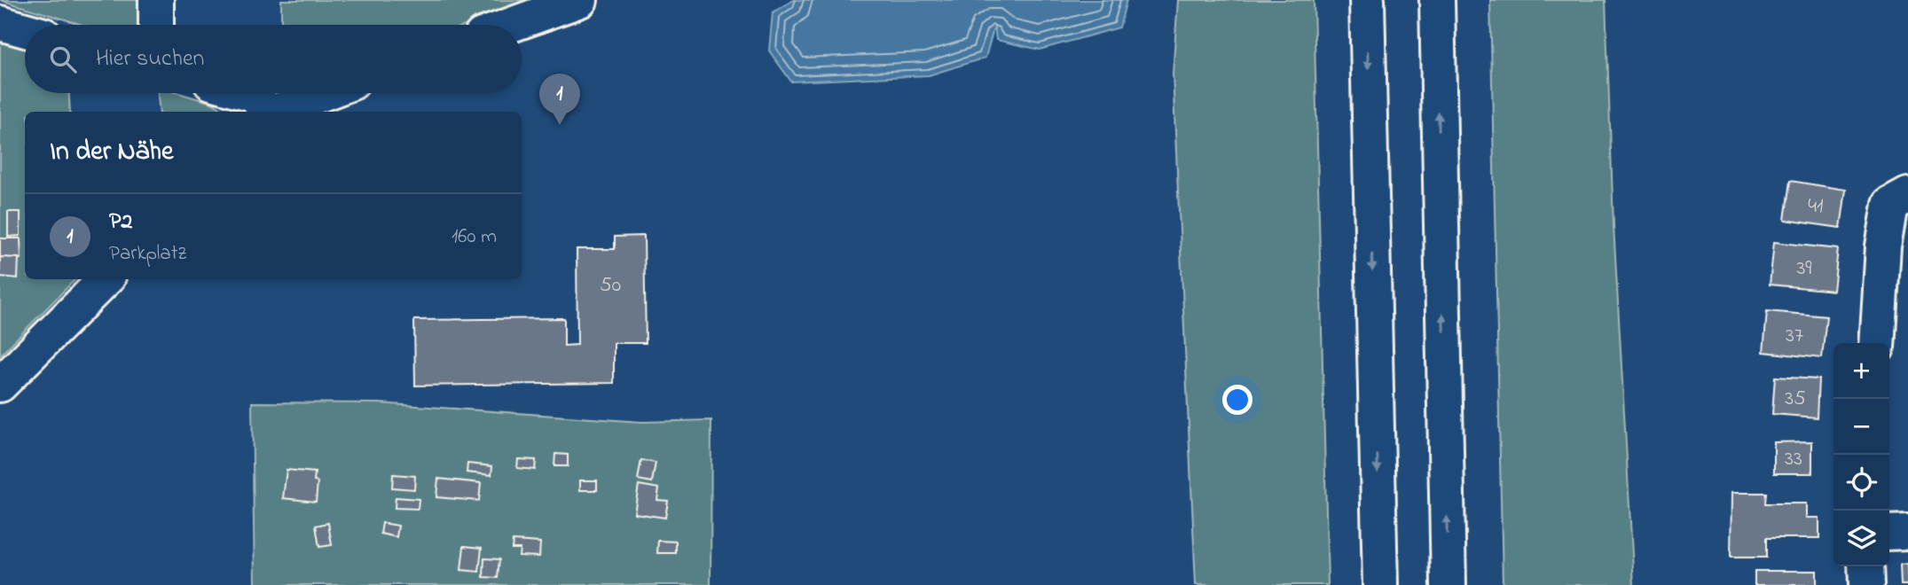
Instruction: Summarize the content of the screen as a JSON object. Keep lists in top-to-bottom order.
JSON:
{
  "house_numbers": [
    "41",
    "39",
    "50",
    "37",
    "35",
    "33"
  ],
  "page": {
    "search": "Hier suchen",
    "pins": "1",
    "heading": "In der Nähe",
    "list": [
      {
        "mark": "1",
        "name": "P2",
        "note": "Parkplatz",
        "value": "160 m"
      }
    ],
    "map_buttons": ["+", "−"]
  }
}
